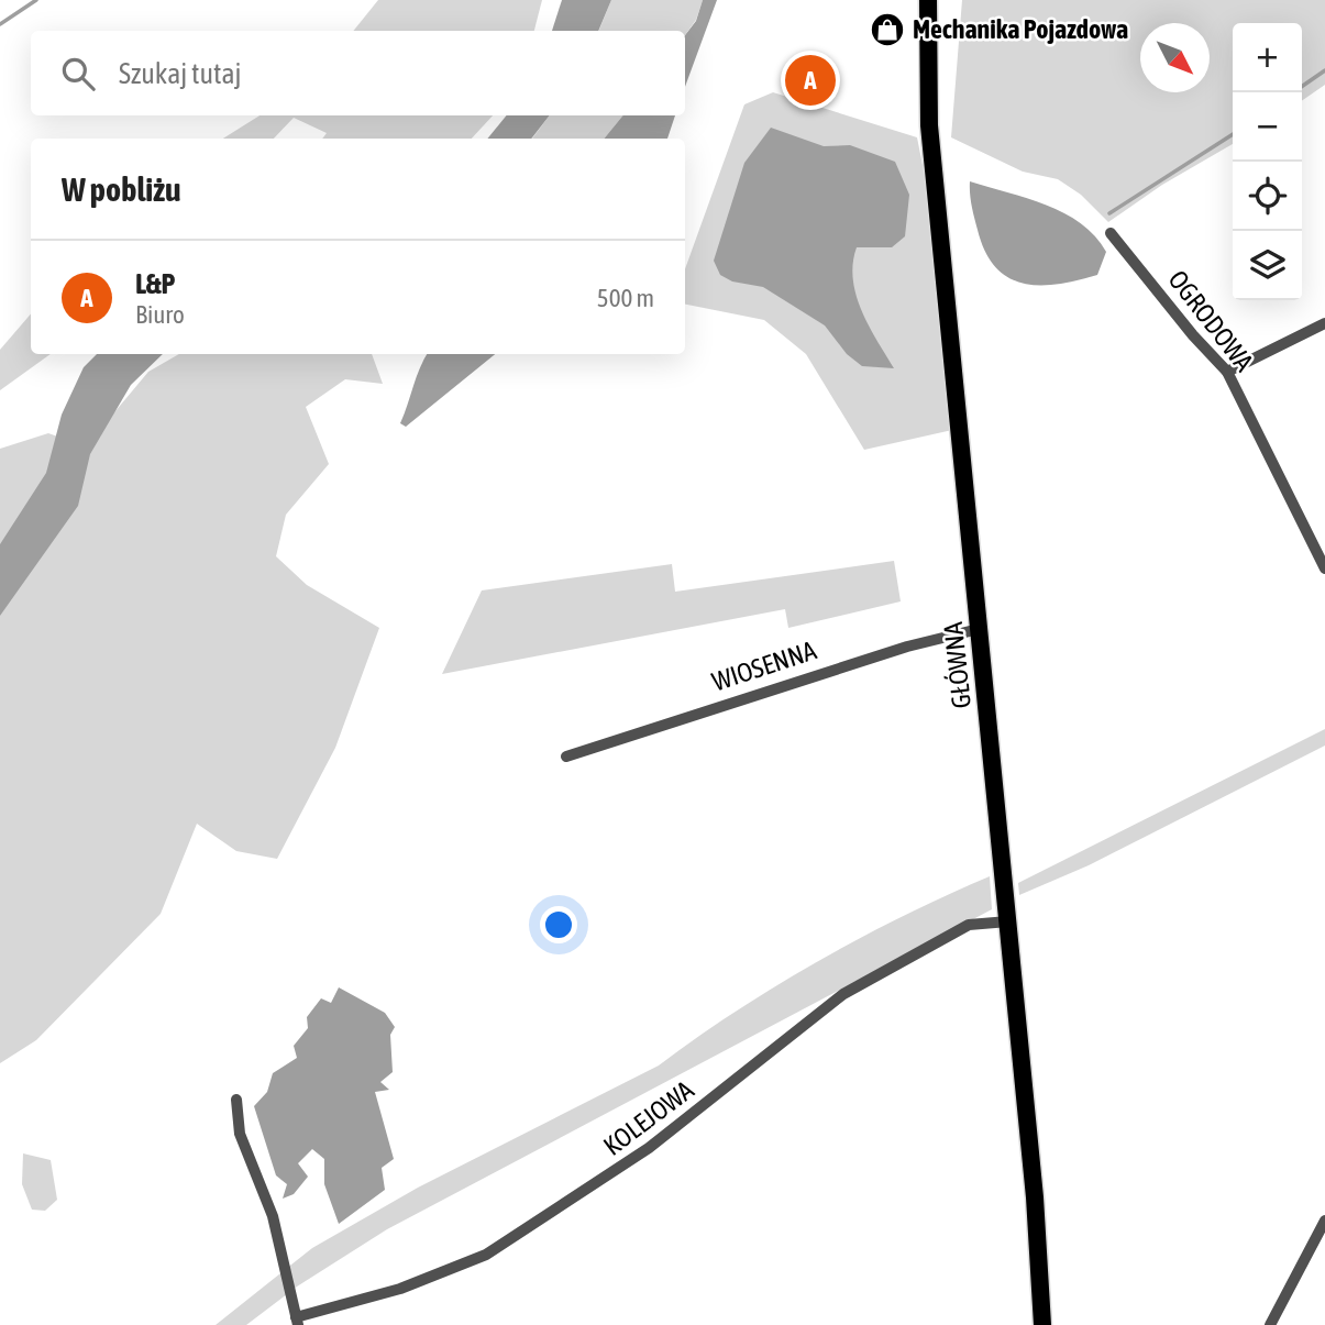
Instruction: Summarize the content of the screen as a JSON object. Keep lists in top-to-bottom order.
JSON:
{
  "streets": {
    "main road": ["GŁÓWNA"],
    "street": ["OGRODOWA", "WIOSENNA", "KOLEJOWA"]
  },
  "crossings": [
    ["GŁÓWNA", "WIOSENNA"],
    ["GŁÓWNA", "KOLEJOWA"]
  ],
  "places": {
    "shop": ["Mechanika Pojazdowa"]
  },
  "north": "bottom right",
  "page": {
    "map_buttons": ["+", "−"],
    "search": "Szukaj tutaj",
    "pins": "A",
    "heading": "W pobliżu",
    "list": [
      {
        "mark": "A",
        "name": "L&P",
        "note": "Biuro",
        "value": "500 m"
      }
    ]
  }
}
